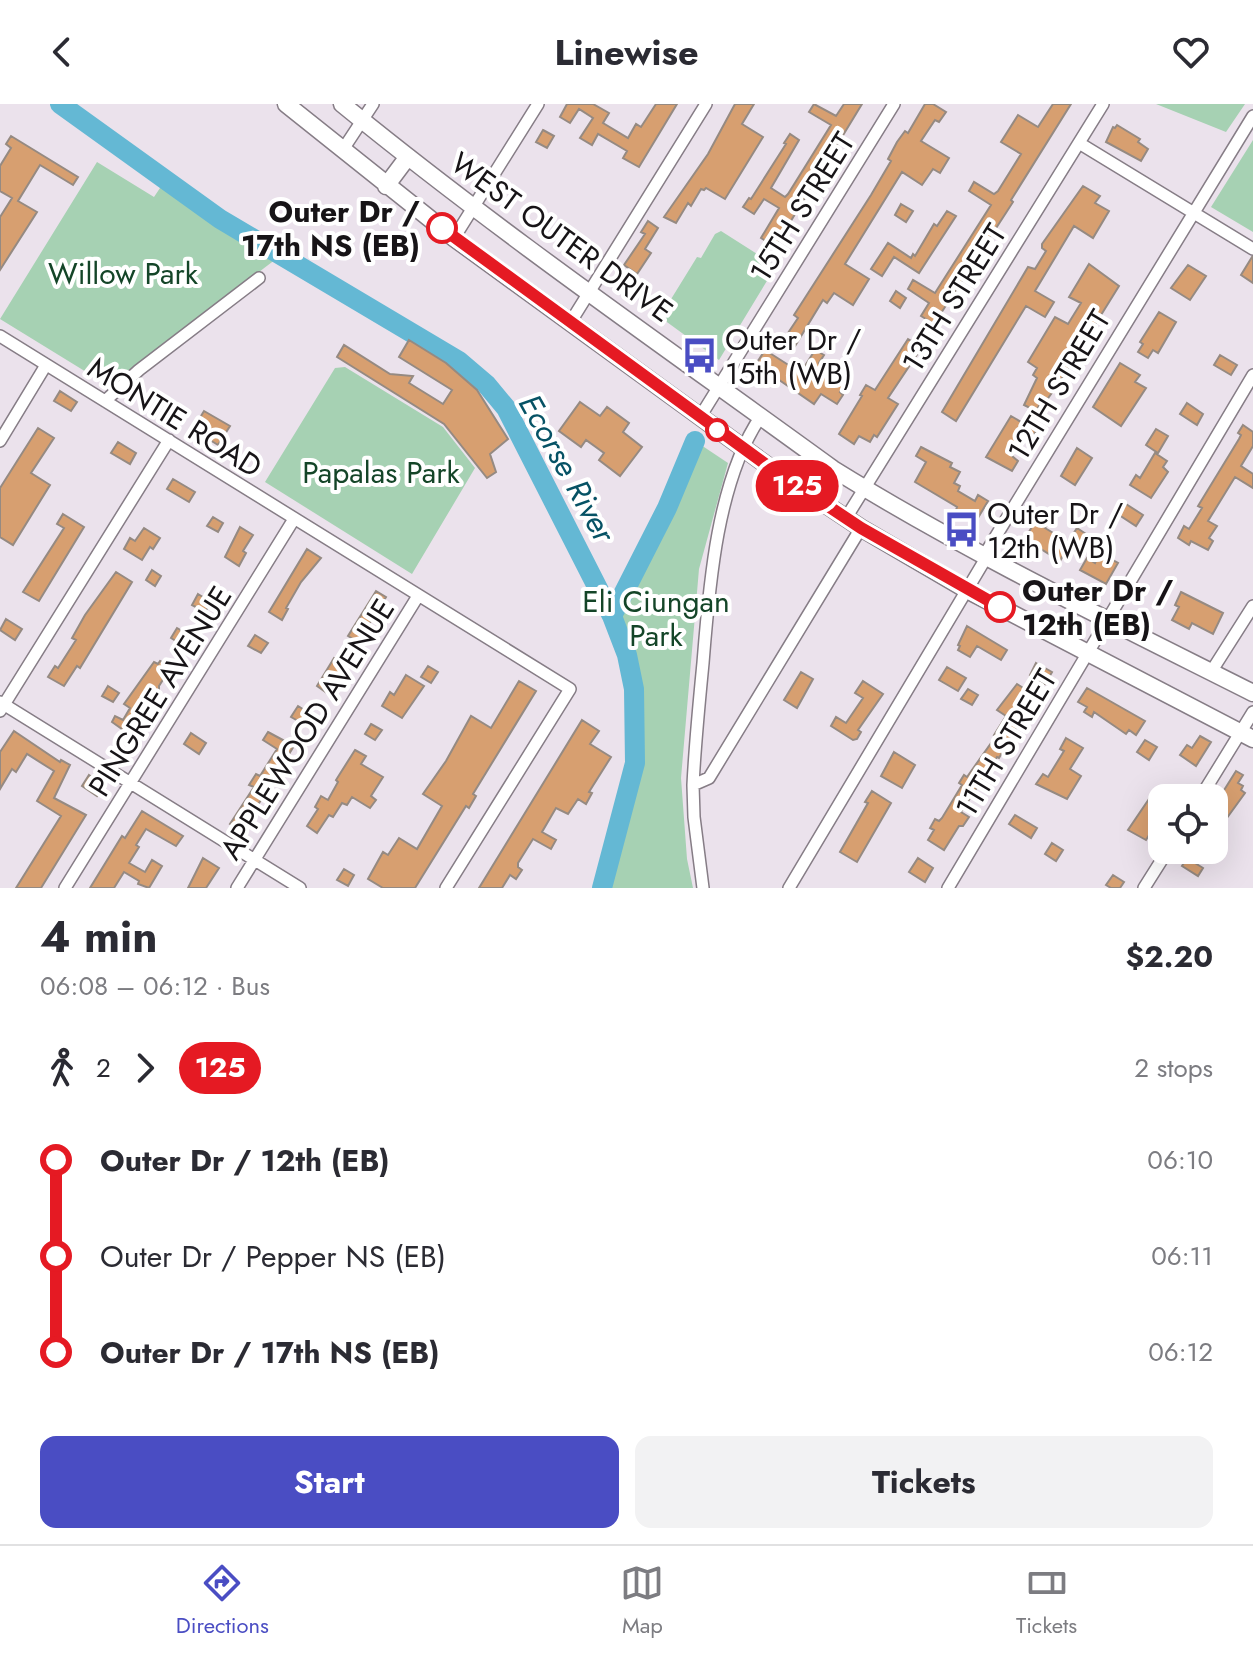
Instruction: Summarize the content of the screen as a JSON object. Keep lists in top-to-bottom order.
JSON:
{
  "streets": {
    "main road": ["WEST OUTER DRIVE"],
    "street": [
      "15TH STREET",
      "13TH STREET",
      "12TH STREET",
      "MONTIE ROAD",
      "PINGREE AVENUE",
      "APPLEWOOD AVENUE",
      "11TH STREET"
    ]
  },
  "crossings": [
    ["15TH STREET", "WEST OUTER DRIVE"],
    ["WEST OUTER DRIVE", "13TH STREET"],
    ["WEST OUTER DRIVE", "12TH STREET"],
    ["WEST OUTER DRIVE", "11TH STREET"],
    ["MONTIE ROAD", "PINGREE AVENUE"],
    ["MONTIE ROAD", "APPLEWOOD AVENUE"]
  ],
  "water": ["Ecorse River"],
  "parks": ["Willow Park", "Papalas Park", "Eli Ciungan Park"],
  "places": {
    "other": ["Outer Dr / 17th NS (EB)", "Outer Dr / 12th (EB)"],
    "bus stop": ["Outer Dr / 15th (WB)", "Outer Dr / 12th (WB)"]
  },
  "lines": ["bus line 125"],
  "page": {
    "header": "Linewise",
    "on_map": "125",
    "heading": ["4 min", "06:08 – 06:12 · Bus", "$2.20"],
    "legs": ["2", "125", "2 stops"],
    "list": [
      {
        "name": "Outer Dr / 12th (EB)",
        "value": "06:10"
      },
      {
        "name": "Outer Dr / Pepper NS (EB)",
        "value": "06:11"
      },
      {
        "name": "Outer Dr / 17th NS (EB)",
        "value": "06:12"
      }
    ],
    "buttons": ["Start", "Tickets"],
    "tabs": ["Directions", "Map", "Tickets"]
  }
}
